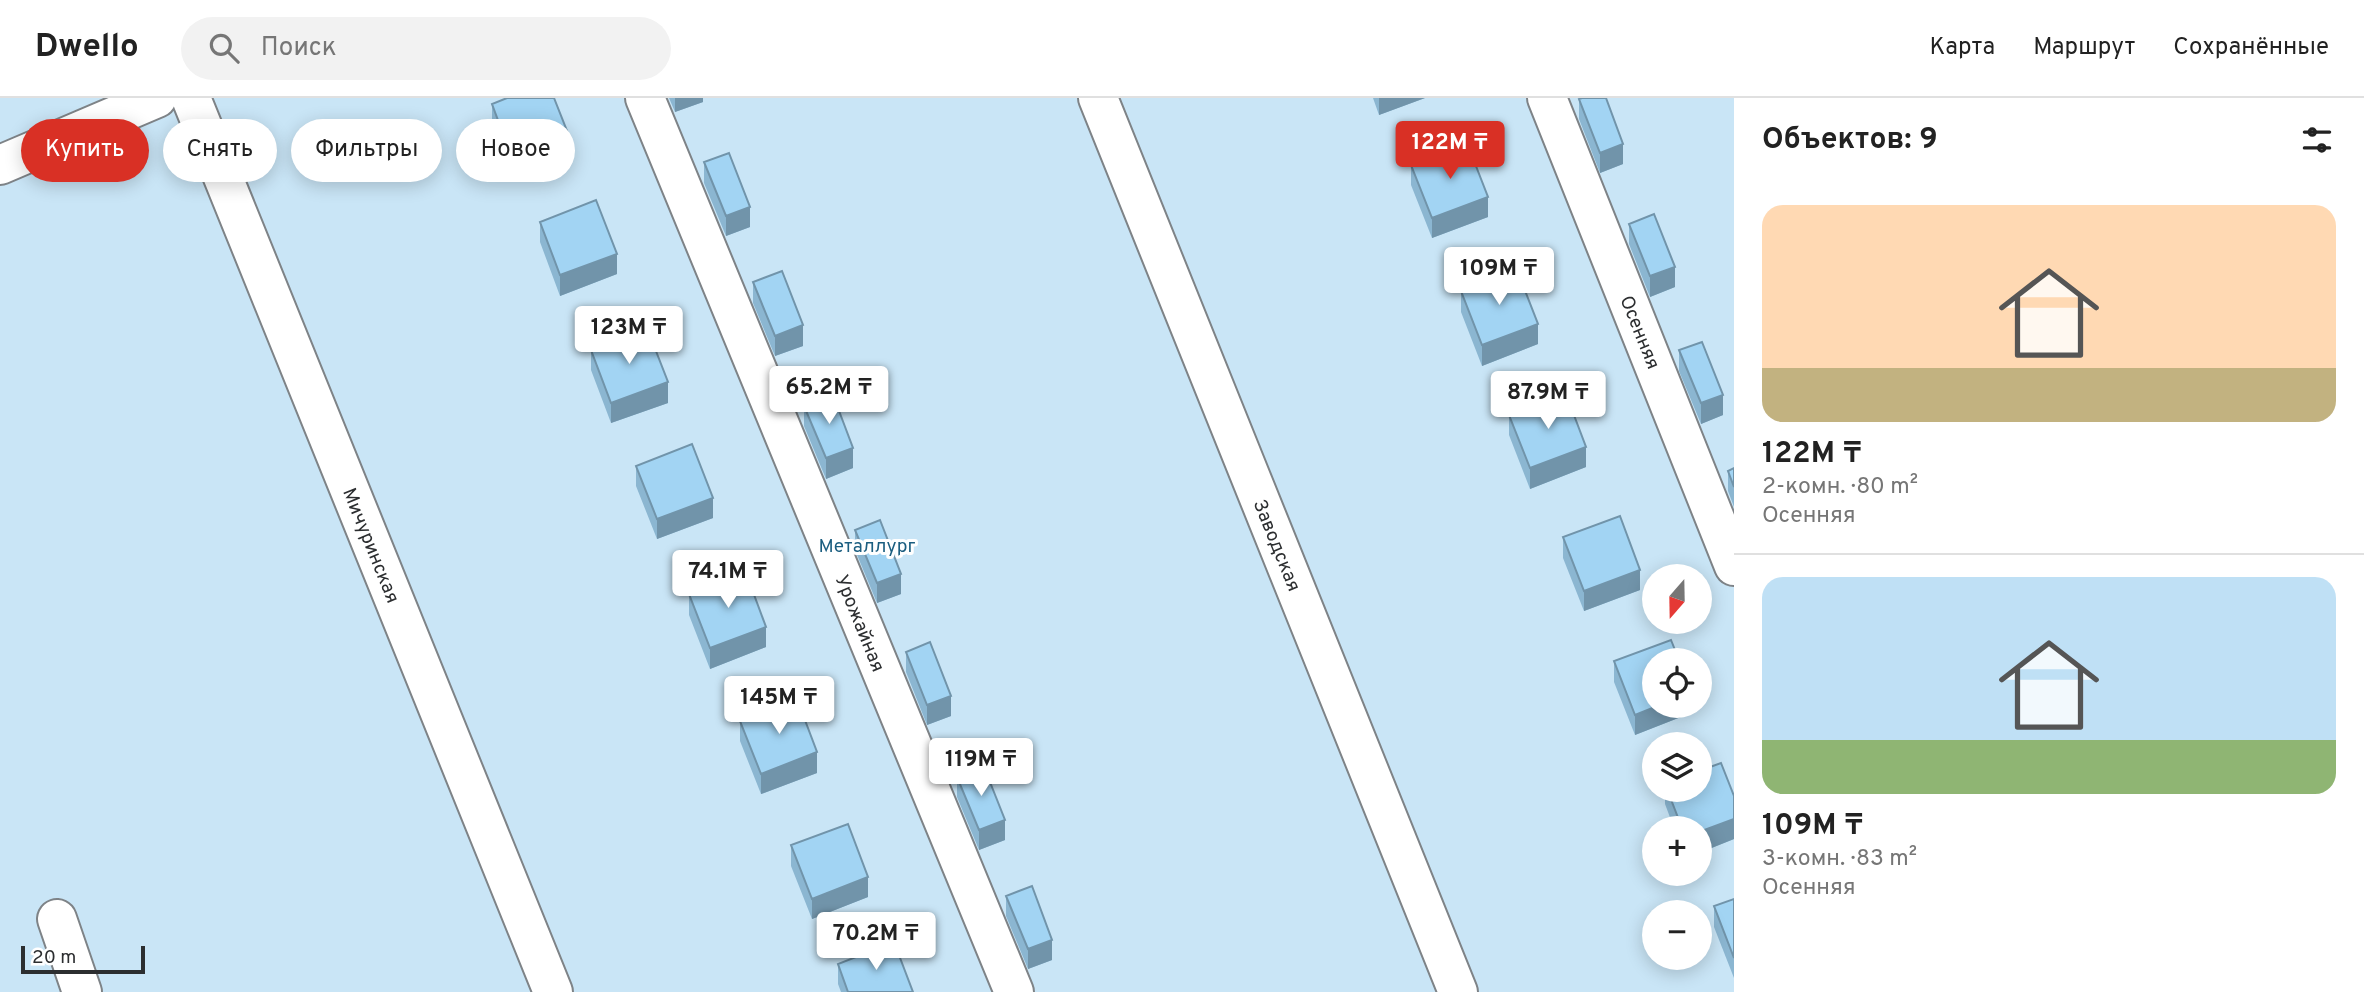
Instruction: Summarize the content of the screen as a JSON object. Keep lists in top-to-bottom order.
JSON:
{
  "streets": {
    "street": [
      "Осенняя",
      "Мичуринская",
      "Заводская",
      "Урожайная"
    ]
  },
  "parks": ["Металлург"],
  "scale_bar": "20 m",
  "north": "bottom",
  "page": {
    "header": "Dwello",
    "search": "Поиск",
    "nav": ["Карта", "Маршрут", "Сохранённые"],
    "heading": "Объектов: 9",
    "chip": [
      "Купить",
      "Снять",
      "Фильтры",
      "Новое"
    ],
    "price": [
      "122M ₸",
      "109M ₸",
      "123M ₸",
      "65.2M ₸",
      "87.9M ₸",
      "74.1M ₸",
      "145M ₸",
      "119M ₸",
      "70.2M ₸"
    ],
    "list": [
      {
        "name": "122M ₸",
        "note": "2-комн. · 80 m² · Осенняя"
      },
      {
        "name": "109M ₸",
        "note": "3-комн. · 83 m² · Осенняя"
      }
    ],
    "map_buttons": ["+", "−"],
    "scale": "20 m"
  }
}
